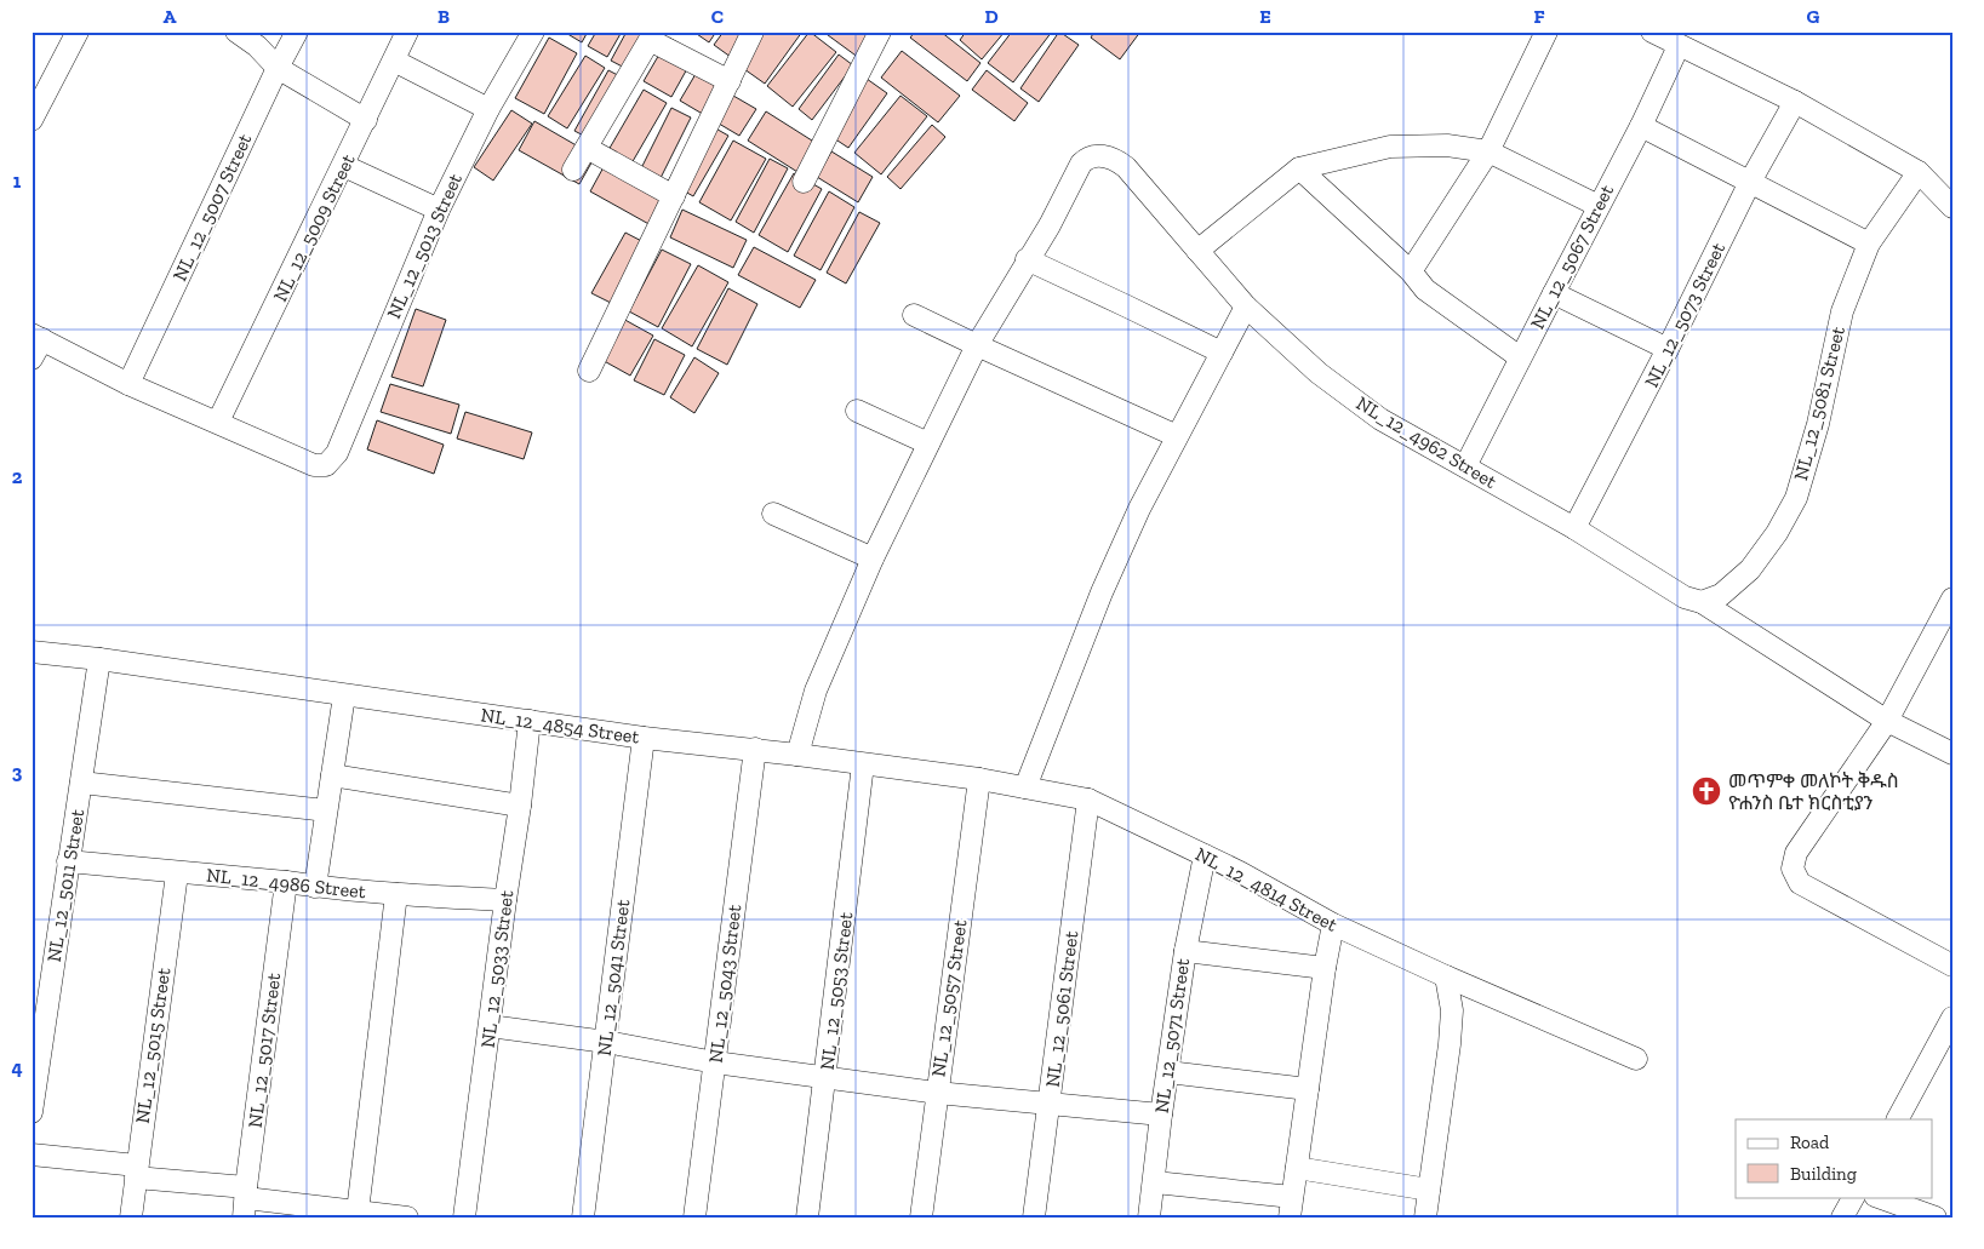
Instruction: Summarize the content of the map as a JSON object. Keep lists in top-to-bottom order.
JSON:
{
  "streets": {
    "street": [
      "NL_12_5007 Street",
      "NL_12_5009 Street",
      "NL_12_5013 Street",
      "NL_12_5067 Street",
      "NL_12_5073 Street",
      "NL_12_5081 Street",
      "NL_12_4962 Street",
      "NL_12_4854 Street",
      "NL_12_4986 Street",
      "NL_12_5011 Street",
      "NL_12_4814 Street",
      "NL_12_5033 Street",
      "NL_12_5041 Street",
      "NL_12_5043 Street",
      "NL_12_5053 Street",
      "NL_12_5057 Street",
      "NL_12_5061 Street",
      "NL_12_5071 Street",
      "NL_12_5015 Street",
      "NL_12_5017 Street"
    ]
  },
  "crossings": [
    ["NL_12_5009 Street", "NL_12_5013 Street"],
    ["NL_12_5067 Street", "NL_12_4962 Street"],
    ["NL_12_5073 Street", "NL_12_4962 Street"],
    ["NL_12_5081 Street", "NL_12_4962 Street"],
    ["NL_12_4854 Street", "NL_12_5011 Street"],
    ["NL_12_4854 Street", "NL_12_4814 Street"],
    ["NL_12_4854 Street", "NL_12_5033 Street"],
    ["NL_12_4854 Street", "NL_12_5041 Street"],
    ["NL_12_4854 Street", "NL_12_5043 Street"],
    ["NL_12_4854 Street", "NL_12_5053 Street"],
    ["NL_12_4854 Street", "NL_12_5057 Street"],
    ["NL_12_4854 Street", "NL_12_5061 Street"],
    ["NL_12_4986 Street", "NL_12_5011 Street"],
    ["NL_12_4986 Street", "NL_12_5033 Street"],
    ["NL_12_4986 Street", "NL_12_5015 Street"],
    ["NL_12_4986 Street", "NL_12_5017 Street"],
    ["NL_12_4814 Street", "NL_12_5061 Street"],
    ["NL_12_4814 Street", "NL_12_5071 Street"]
  ],
  "places": {
    "church": ["መጥምቀ መለኮት ቅዱስ ዮሐንስ ቤተ ክርስቲያን"]
  },
  "legend": ["Road", "Building"],
  "grid": {
    "columns": [
      "A",
      "B",
      "C",
      "D",
      "E",
      "F",
      "G"
    ],
    "rows": [
      "1",
      "2",
      "3",
      "4"
    ]
  }
}
